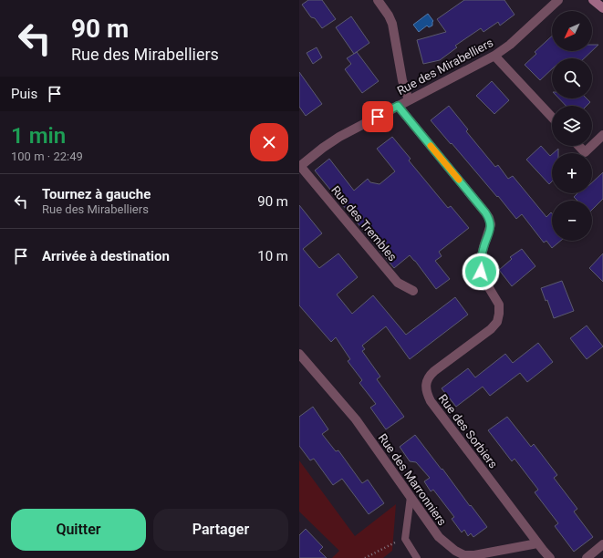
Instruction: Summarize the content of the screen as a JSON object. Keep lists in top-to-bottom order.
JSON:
{
  "streets": {
    "street": [
      "Rue des Mirabelliers",
      "Rue des Trembles",
      "Rue des Sorbiers",
      "Rue des Marronniers"
    ]
  },
  "crossings": [
    ["Rue des Mirabelliers", "Rue des Trembles"],
    ["Rue des Mirabelliers", "Rue des Sorbiers"],
    ["Rue des Sorbiers", "Rue des Marronniers"]
  ],
  "north": "bottom left",
  "page": {
    "turn": ["90 m", "Rue des Mirabelliers"],
    "map_buttons": ["+", "−"],
    "then": "Puis",
    "heading": ["1 min", "100 m · 22:49"],
    "list": [
      {
        "name": "Tournez à gauche",
        "note": "Rue des Mirabelliers",
        "value": "90 m"
      },
      {
        "name": "Arrivée à destination",
        "value": "10 m"
      }
    ],
    "buttons": ["Quitter", "Partager"]
  }
}
